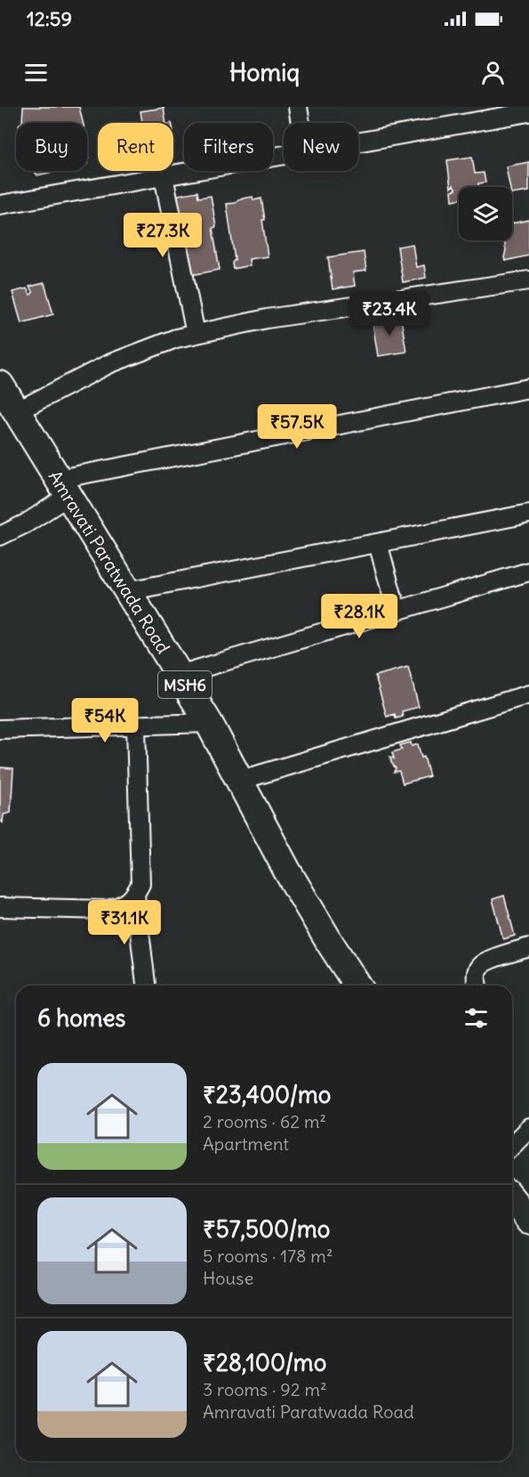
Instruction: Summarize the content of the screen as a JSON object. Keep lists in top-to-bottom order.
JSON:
{
  "streets": {
    "main road": ["Amravati Paratwada Road", "MSH6"]
  },
  "page": {
    "status": "12:59",
    "header": "Homiq",
    "chip": [
      "Buy",
      "Rent",
      "Filters",
      "New"
    ],
    "price": [
      "₹27.3K",
      "₹23.4K",
      "₹57.5K",
      "₹28.1K",
      "₹54K",
      "₹31.1K"
    ],
    "heading": "6 homes",
    "list": [
      {
        "name": "₹23,400/mo",
        "note": "2 rooms · 62 m² · Apartment"
      },
      {
        "name": "₹57,500/mo",
        "note": "5 rooms · 178 m² · House"
      },
      {
        "name": "₹28,100/mo",
        "note": "3 rooms · 92 m² · Amravati Paratwada Road"
      }
    ]
  }
}
